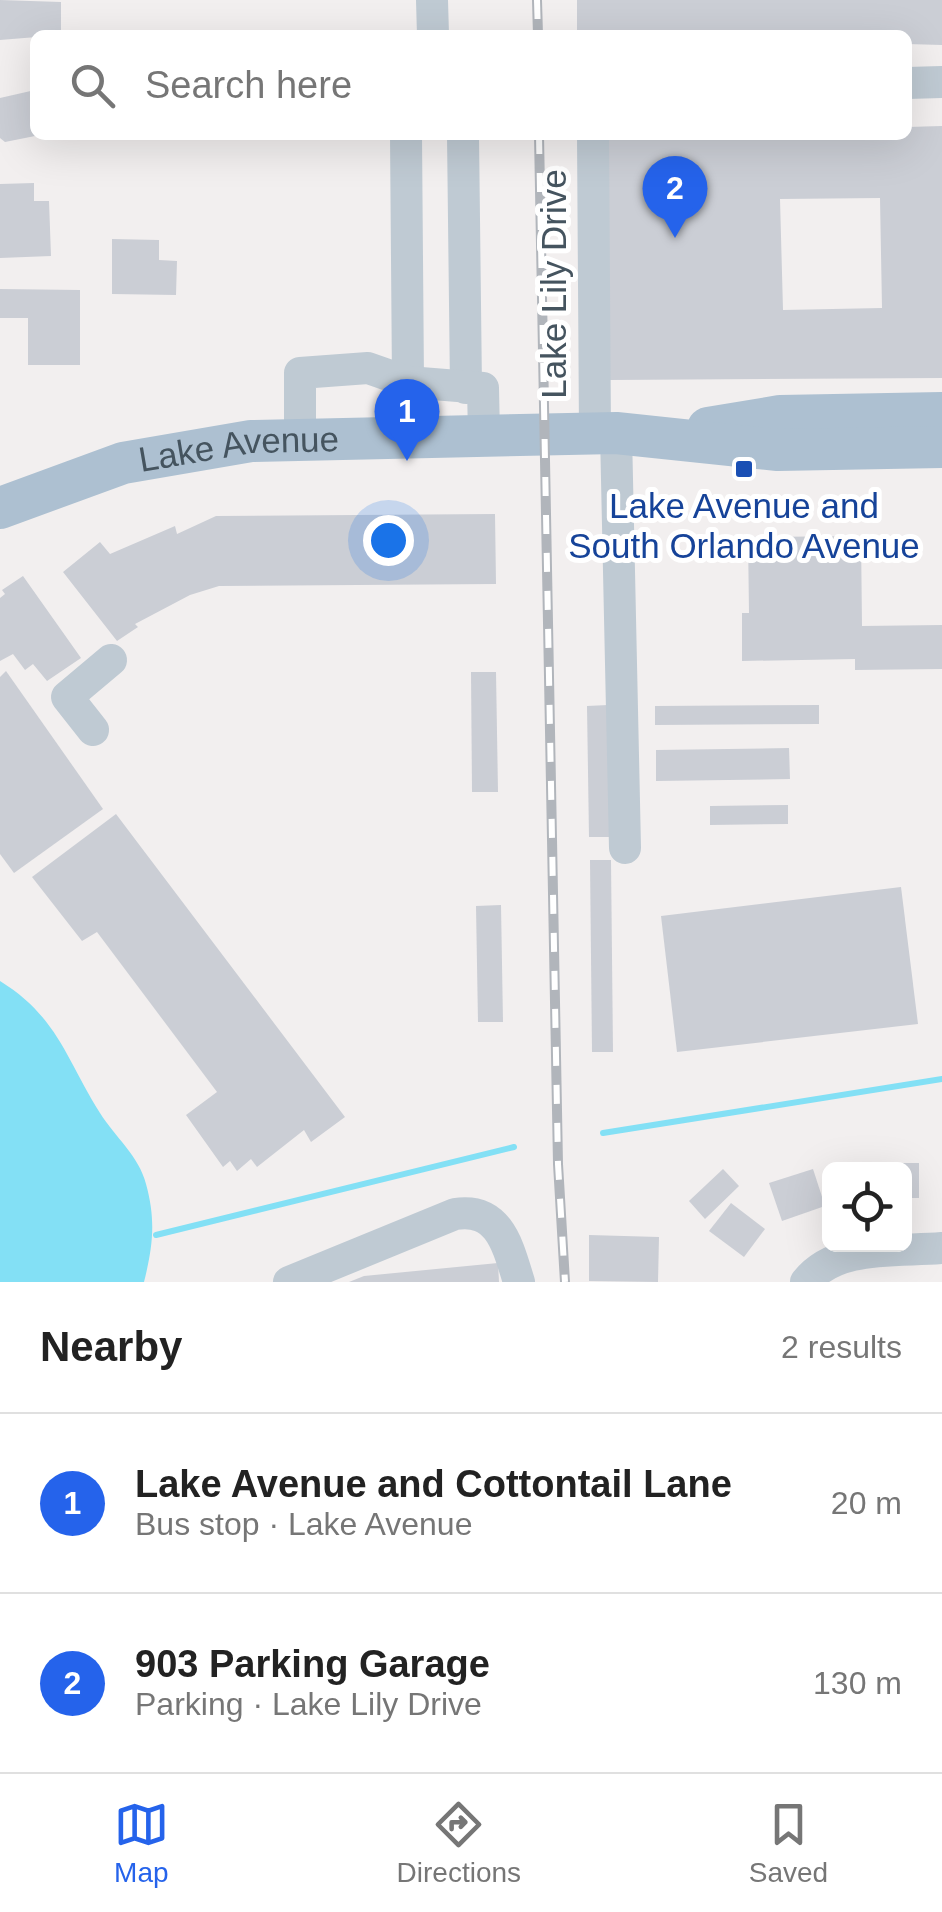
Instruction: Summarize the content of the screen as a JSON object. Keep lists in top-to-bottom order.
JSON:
{
  "streets": {
    "main road": ["Lake Avenue"],
    "street": ["Lake Lily Drive"]
  },
  "crossings": [
    ["Lake Lily Drive", "Lake Avenue"]
  ],
  "places": {
    "transit": ["Lake Avenue and South Orlando Avenue"]
  },
  "page": {
    "search": "Search here",
    "pins": ["2", "1"],
    "heading": ["Nearby", "2 results"],
    "list": [
      {
        "mark": "1",
        "name": "Lake Avenue and Cottontail Lane",
        "note": "Bus stop · Lake Avenue",
        "value": "20 m"
      },
      {
        "mark": "2",
        "name": "903 Parking Garage",
        "note": "Parking · Lake Lily Drive",
        "value": "130 m"
      }
    ],
    "nav": ["Map", "Directions", "Saved"]
  }
}
